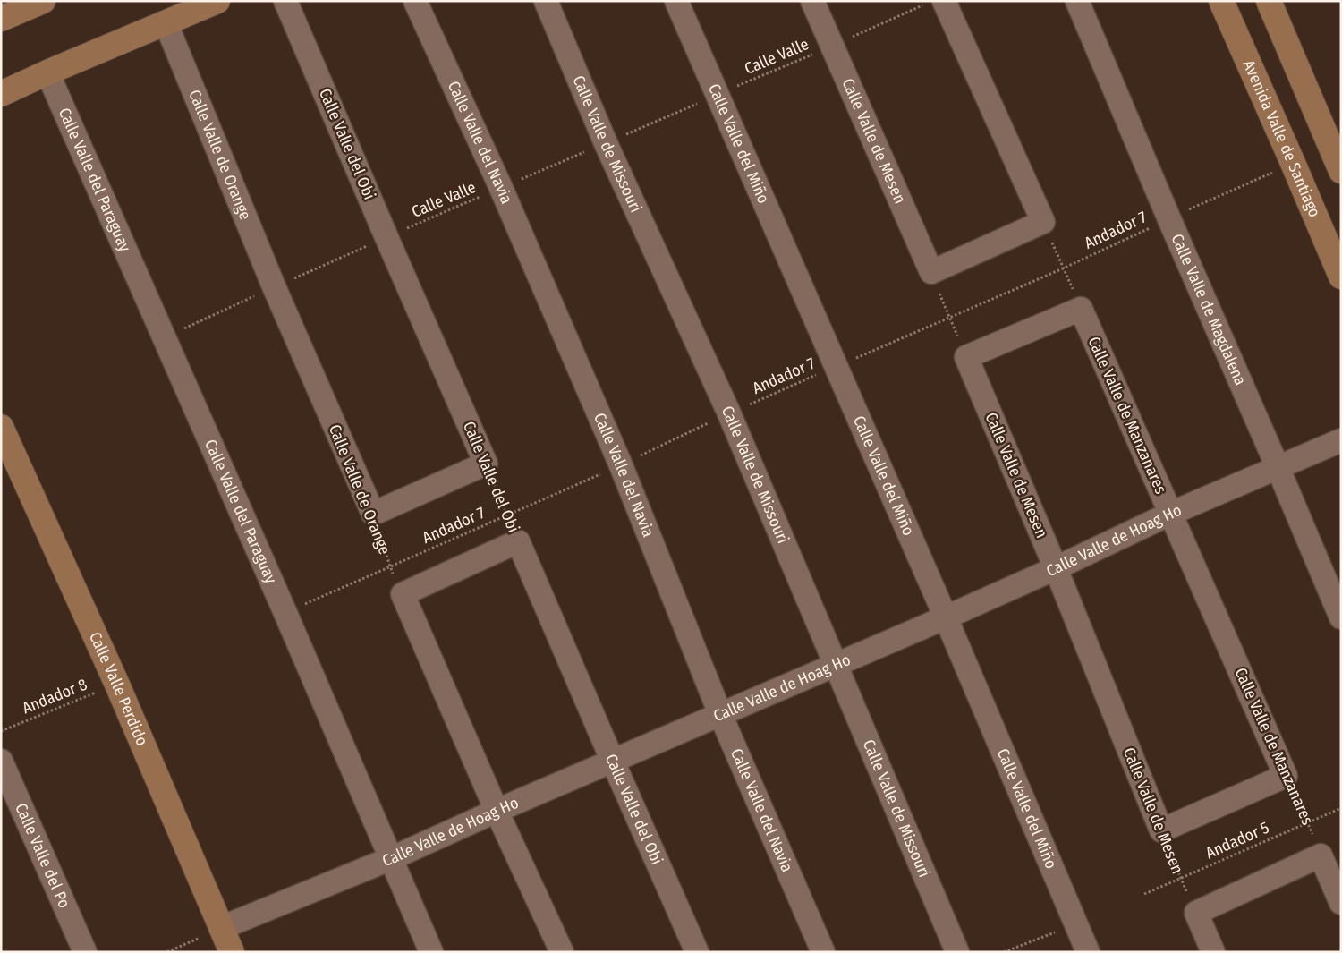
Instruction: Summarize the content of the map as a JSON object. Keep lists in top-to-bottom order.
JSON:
{
  "streets": {
    "street": [
      "Avenida Valle de Santiago",
      "Calle Valle de Mesen",
      "Calle Valle del Navia",
      "Calle Valle del Obi",
      "Calle Valle de Missouri",
      "Calle Valle del Miño",
      "Calle Valle de Orange",
      "Calle Valle del Paraguay",
      "Calle Valle de Magdalena",
      "Calle Valle de Manzanares",
      "Calle Valle de Hoag Ho",
      "Calle Valle Perdido",
      "Calle Valle del Po"
    ],
    "path": [
      "Calle Valle",
      "Andador 7",
      "Andador 8",
      "Andador 5"
    ]
  },
  "crossings": [
    ["Calle Valle", "Calle Valle de Mesen"],
    ["Calle Valle", "Calle Valle del Navia"],
    ["Calle Valle", "Calle Valle del Obi"],
    ["Calle Valle", "Calle Valle de Missouri"],
    ["Calle Valle", "Calle Valle del Miño"],
    ["Calle Valle", "Calle Valle de Orange"],
    ["Calle Valle", "Calle Valle del Paraguay"],
    ["Avenida Valle de Santiago", "Andador 7"],
    ["Calle Valle de Mesen", "Calle Valle de Hoag Ho"],
    ["Calle Valle de Mesen", "Andador 5"],
    ["Calle Valle del Navia", "Andador 7"],
    ["Calle Valle del Navia", "Calle Valle de Hoag Ho"],
    ["Calle Valle del Obi", "Andador 7"],
    ["Calle Valle del Obi", "Calle Valle de Hoag Ho"],
    ["Calle Valle de Missouri", "Andador 7"],
    ["Calle Valle de Missouri", "Calle Valle de Hoag Ho"],
    ["Calle Valle del Miño", "Andador 7"],
    ["Calle Valle del Miño", "Calle Valle de Hoag Ho"],
    ["Calle Valle de Orange", "Andador 7"],
    ["Calle Valle del Paraguay", "Andador 7"],
    ["Calle Valle del Paraguay", "Calle Valle de Hoag Ho"],
    ["Andador 7", "Calle Valle de Magdalena"],
    ["Calle Valle de Magdalena", "Calle Valle de Hoag Ho"],
    ["Calle Valle de Manzanares", "Calle Valle de Hoag Ho"],
    ["Calle Valle de Manzanares", "Andador 5"],
    ["Calle Valle de Hoag Ho", "Calle Valle Perdido"],
    ["Calle Valle Perdido", "Andador 8"]
  ]
}
